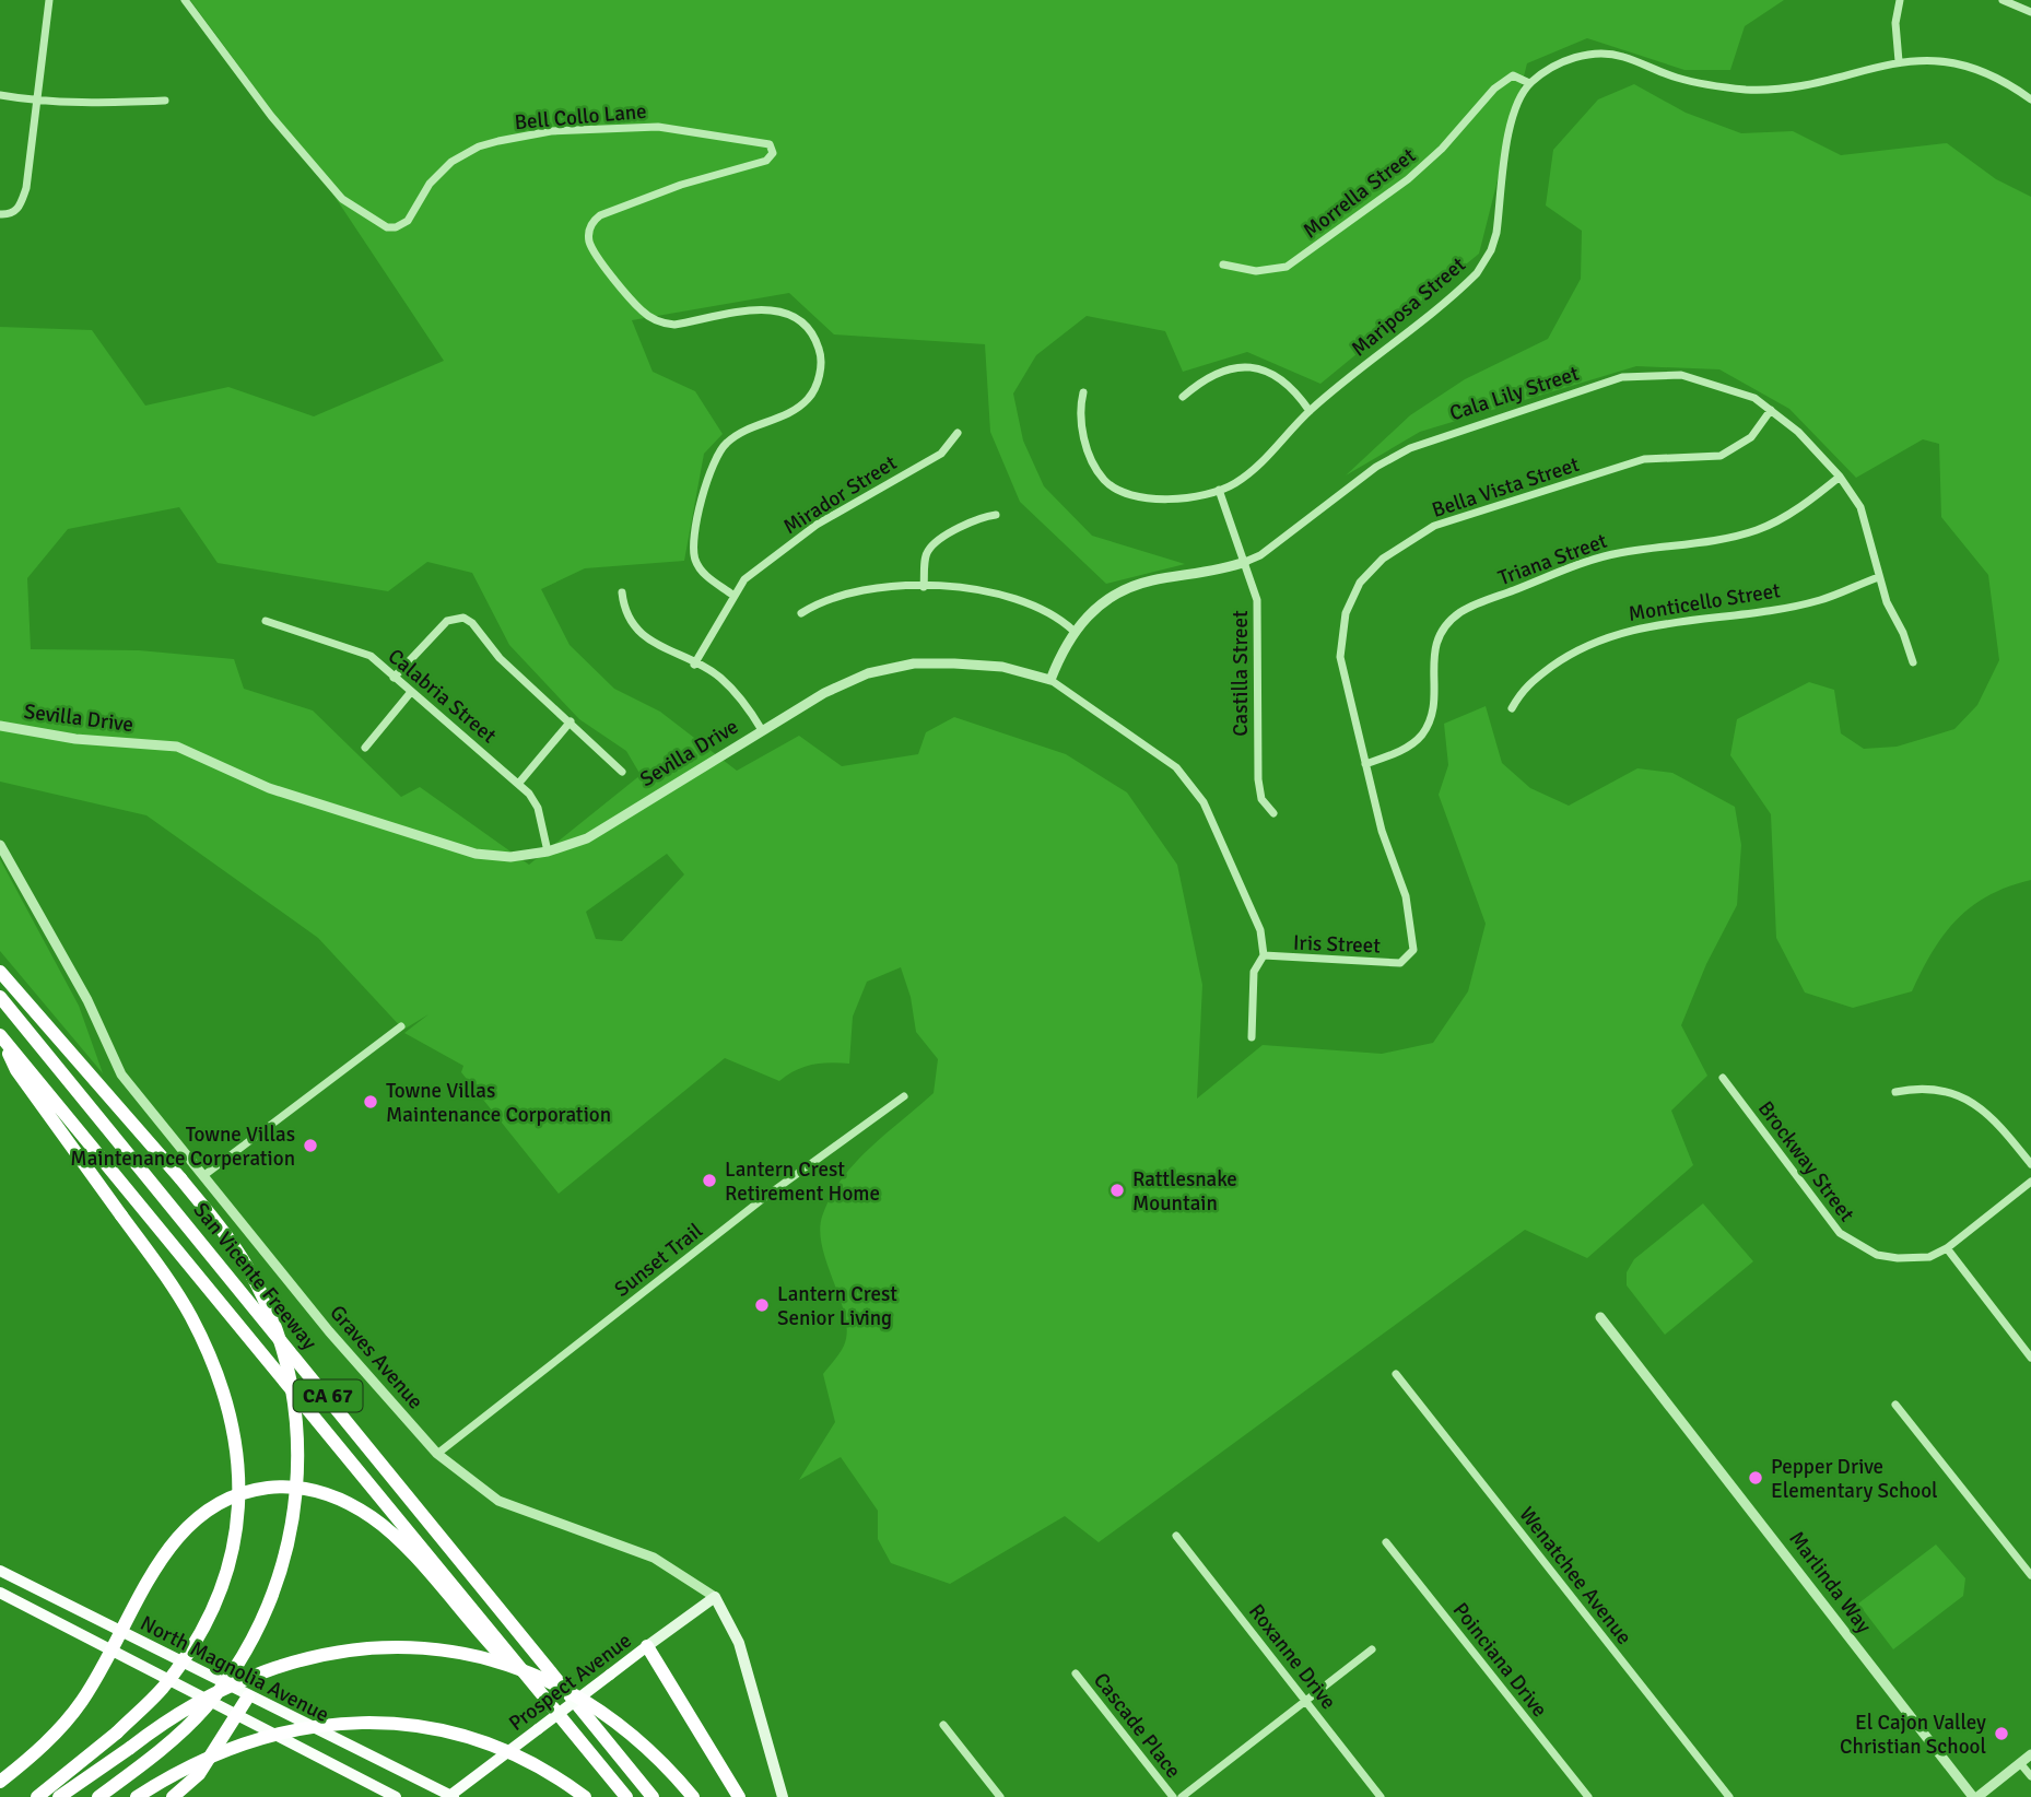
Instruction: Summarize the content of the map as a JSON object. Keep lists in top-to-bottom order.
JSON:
{
  "streets": {
    "highway": ["San Vicente Freeway", "CA 67"],
    "main road": ["Graves Avenue", "North Magnolia Avenue", "Prospect Avenue"],
    "street": [
      "Bell Collo Lane",
      "Morrella Street",
      "Mariposa Street",
      "Cala Lily Street",
      "Bella Vista Street",
      "Mirador Street",
      "Triana Street",
      "Monticello Street",
      "Castilla Street",
      "Calabria Street",
      "Sevilla Drive",
      "Iris Street",
      "Brockway Street",
      "Sunset Trail",
      "Wenatchee Avenue",
      "Marlinda Way",
      "Roxanne Drive",
      "Poinciana Drive",
      "Cascade Place"
    ]
  },
  "crossings": [
    ["Bell Collo Lane", "Mirador Street"],
    ["Morrella Street", "Mariposa Street"],
    ["Mariposa Street", "Castilla Street"],
    ["Cala Lily Street", "Bella Vista Street"],
    ["Cala Lily Street", "Triana Street"],
    ["Cala Lily Street", "Monticello Street"],
    ["Cala Lily Street", "Castilla Street"],
    ["Cala Lily Street", "Sevilla Drive"],
    ["Bella Vista Street", "Triana Street"],
    ["Bella Vista Street", "Iris Street"],
    ["Calabria Street", "Sevilla Drive"],
    ["Sevilla Drive", "Iris Street"],
    ["Sunset Trail", "Graves Avenue"],
    ["Graves Avenue", "Prospect Avenue"],
    ["North Magnolia Avenue", "Prospect Avenue"]
  ],
  "places": [
    "Towne Villas Maintenance Corporation",
    "Towne Villas Maintenance Corperation",
    "Lantern Crest Retirement Home",
    "Rattlesnake Mountain",
    "Lantern Crest Senior Living",
    "Pepper Drive Elementary School",
    "El Cajon Valley Christian School"
  ]
}
